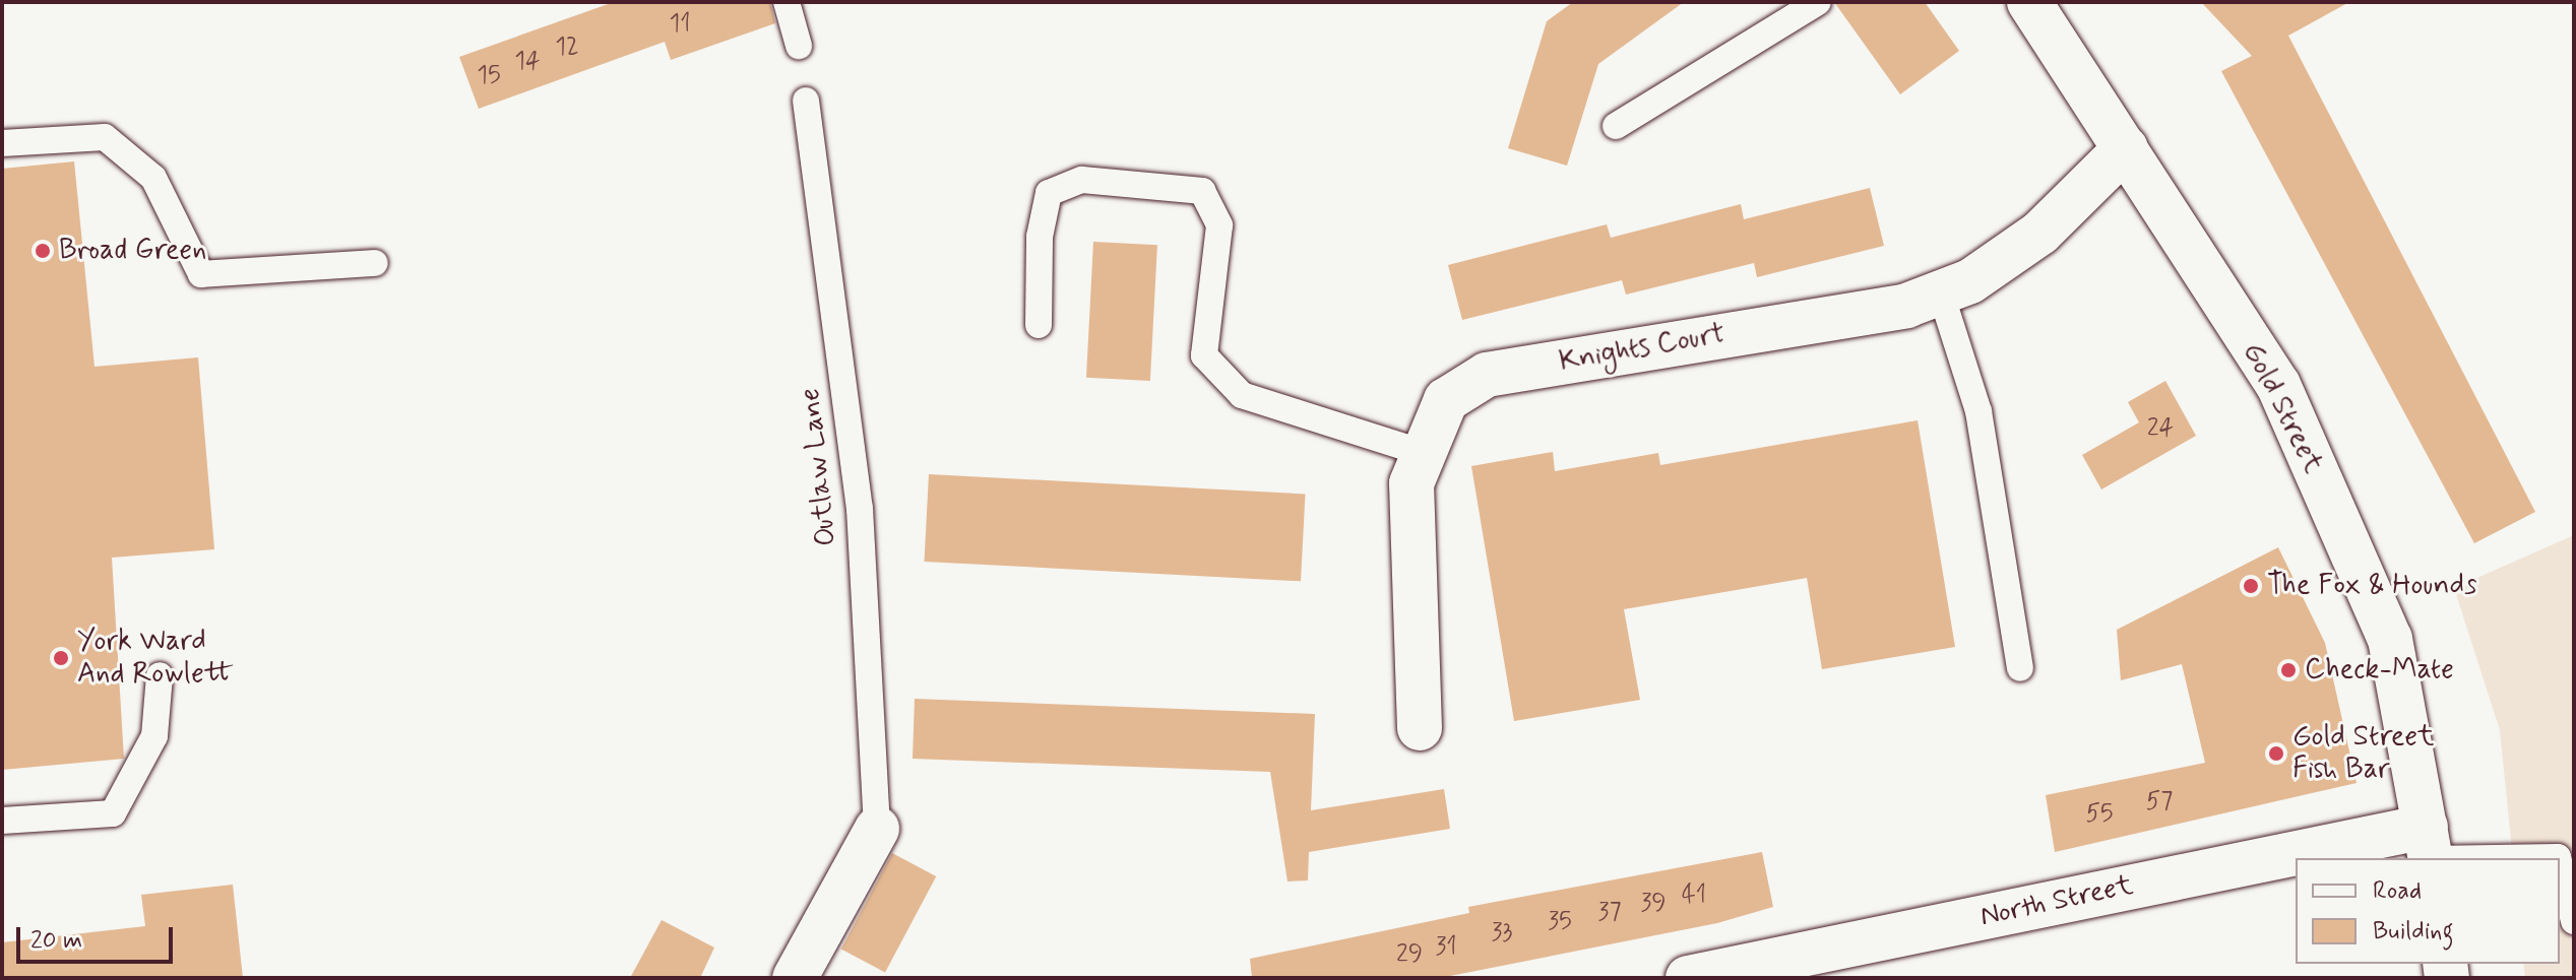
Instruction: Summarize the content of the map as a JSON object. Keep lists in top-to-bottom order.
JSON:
{
  "streets": {
    "street": ["Knights Court", "Gold Street", "North Street"],
    "lane": ["Outlaw Lane"]
  },
  "crossings": [
    ["Knights Court", "Gold Street"],
    ["Gold Street", "North Street"]
  ],
  "places": [
    "Broad Green",
    "The Fox & Hounds",
    "York Ward And Rowlett",
    "Check-Mate",
    "Gold Street Fish Bar"
  ],
  "house_numbers": [
    "11",
    "12",
    "14",
    "15",
    "24",
    "57",
    "55",
    "41",
    "39",
    "37",
    "35",
    "33",
    "31",
    "29"
  ],
  "legend": ["Road", "Building"],
  "scale_bar": "20 m"
}
